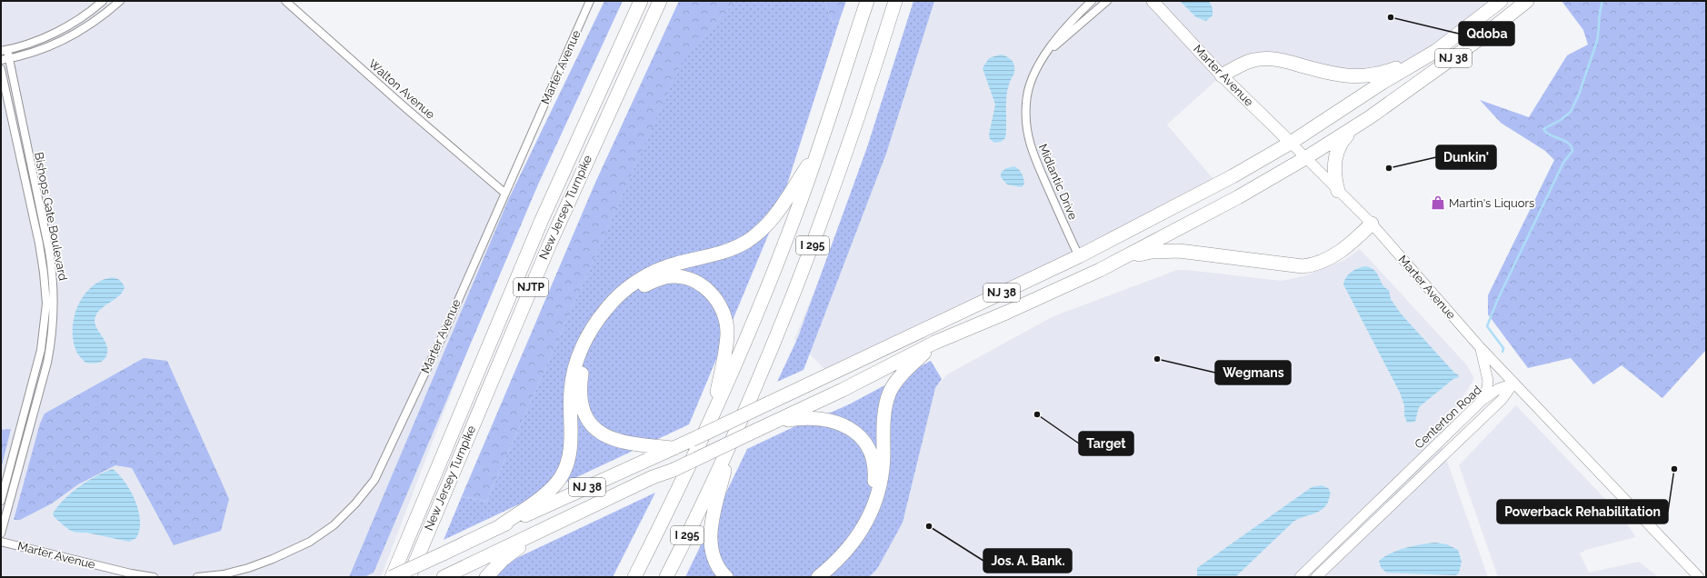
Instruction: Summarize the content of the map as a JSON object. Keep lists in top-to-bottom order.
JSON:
{
  "streets": {
    "highway": [
      "NJ 38",
      "New Jersey Turnpike",
      "I 295",
      "NJTP"
    ],
    "main road": ["Marter Avenue", "Centerton Road"],
    "street": ["Walton Avenue", "Midlantic Drive", "Bishops Gate Boulevard"]
  },
  "crossings": [
    ["NJ 38", "Marter Avenue"],
    ["NJ 38", "Midlantic Drive"],
    ["NJ 38", "New Jersey Turnpike"],
    ["Marter Avenue", "Walton Avenue"],
    ["Marter Avenue", "Centerton Road"]
  ],
  "places": {
    "other": [
      "Qdoba",
      "Dunkin'",
      "Wegmans",
      "Target",
      "Powerback Rehabilitation",
      "Jos. A. Bank."
    ],
    "shop": ["Martin's Liquors"]
  }
}
